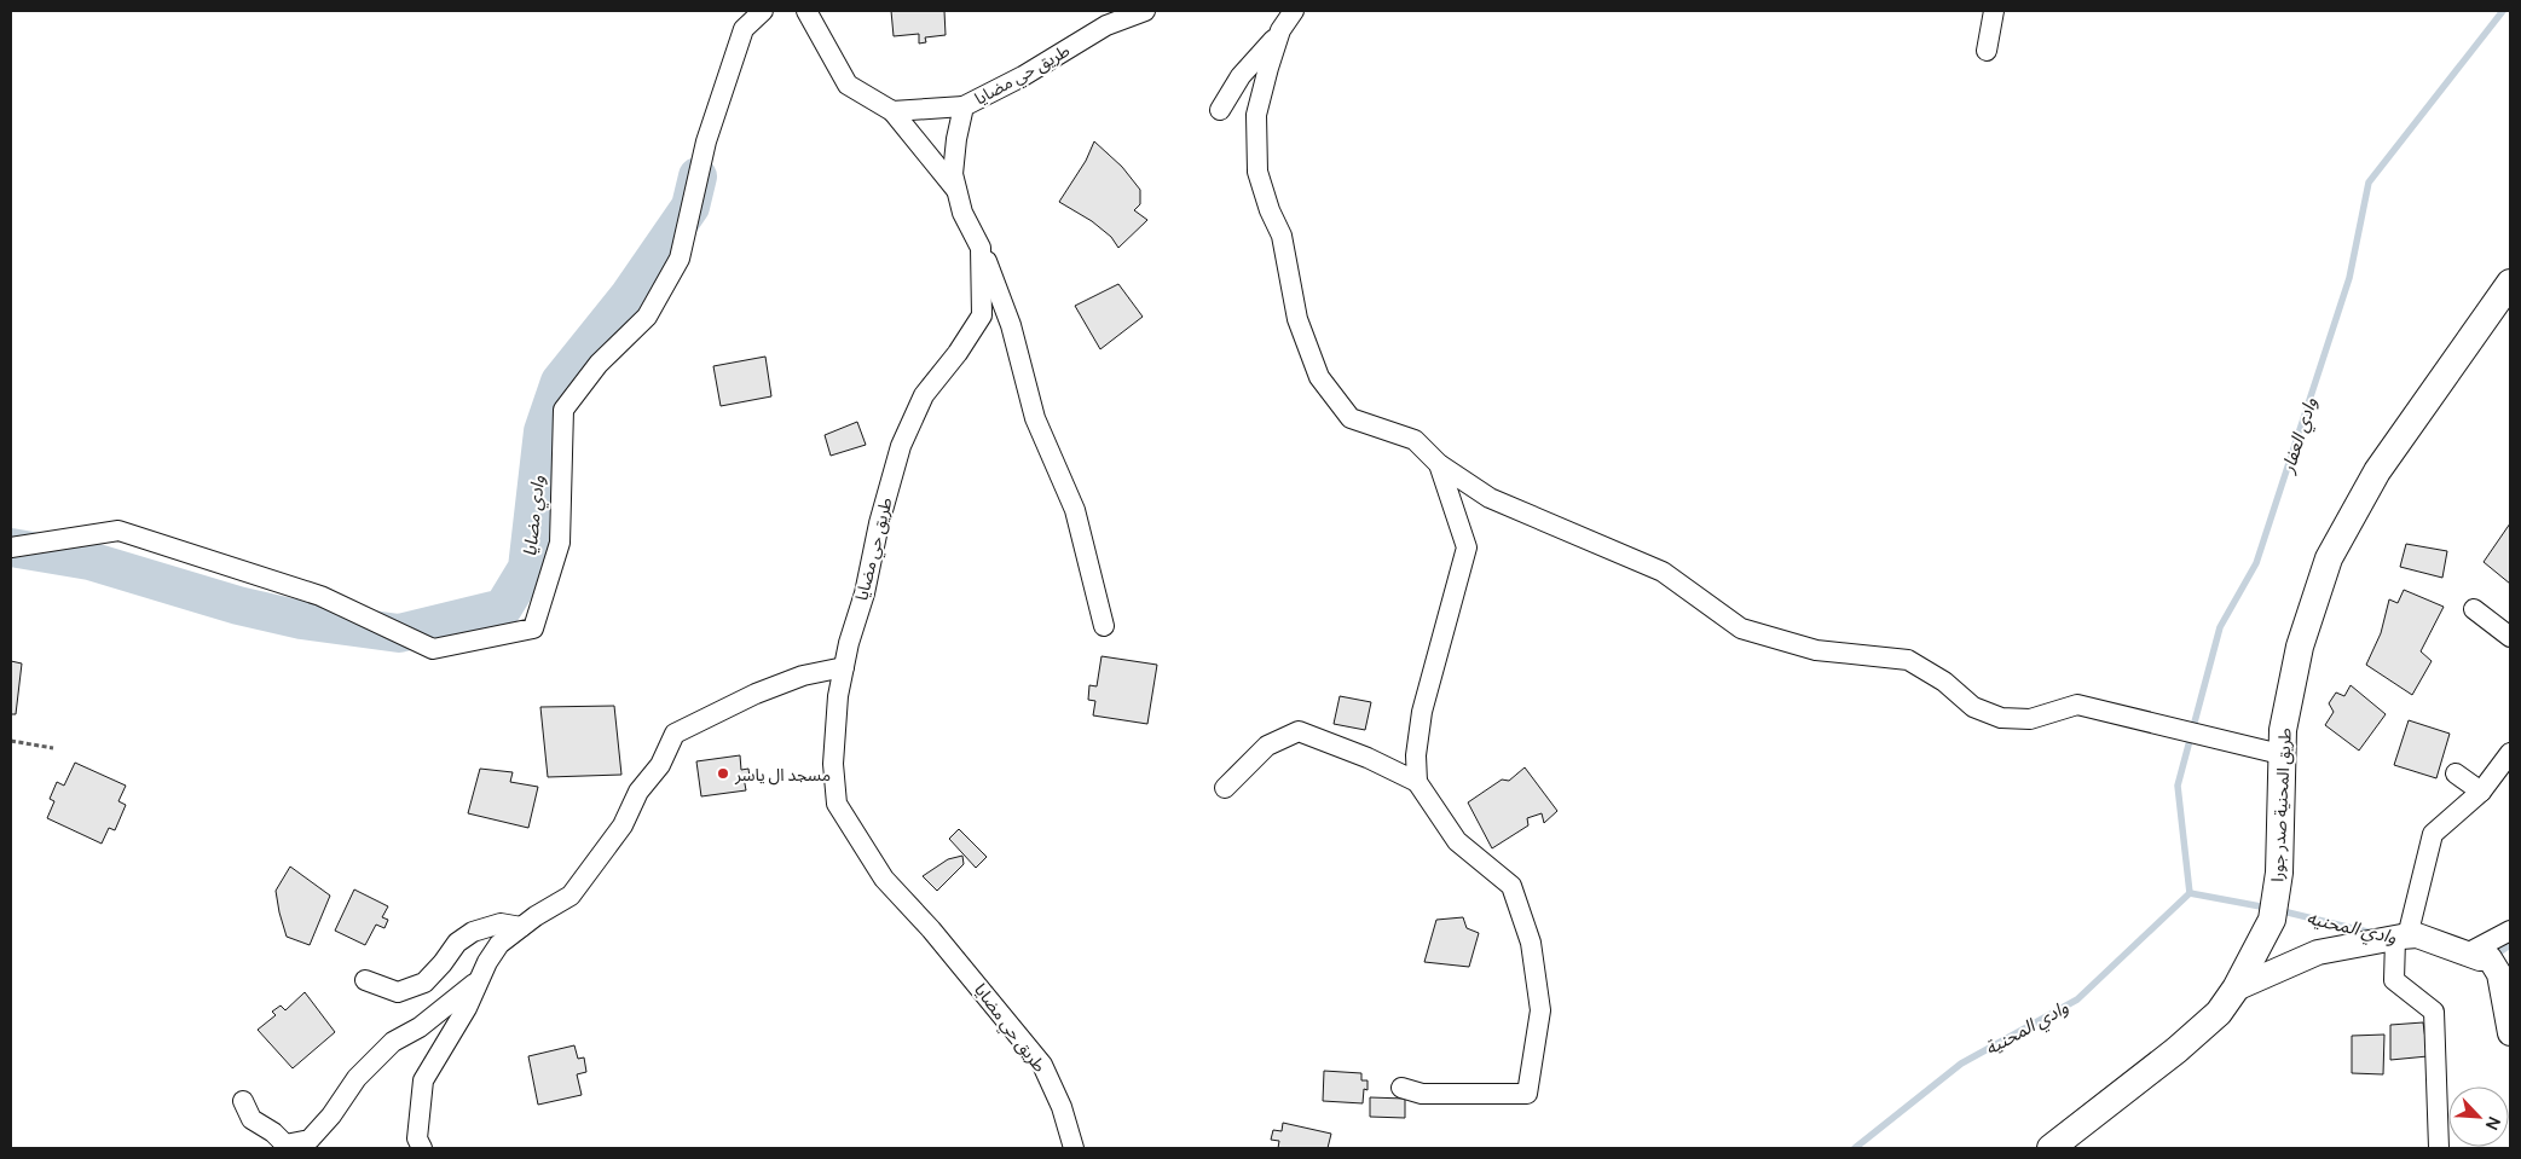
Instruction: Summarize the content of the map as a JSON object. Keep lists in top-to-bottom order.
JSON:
{
  "streets": {
    "main road": ["طريق المحنية صدر جورا"],
    "street": ["طريق حي مضايا"]
  },
  "water": [
    "وادي العفار",
    "وادي مضايا",
    "وادي المحنيه",
    "وادي المحنية"
  ],
  "places": ["مسجد ال ياسر"],
  "north": "bottom right"
}
